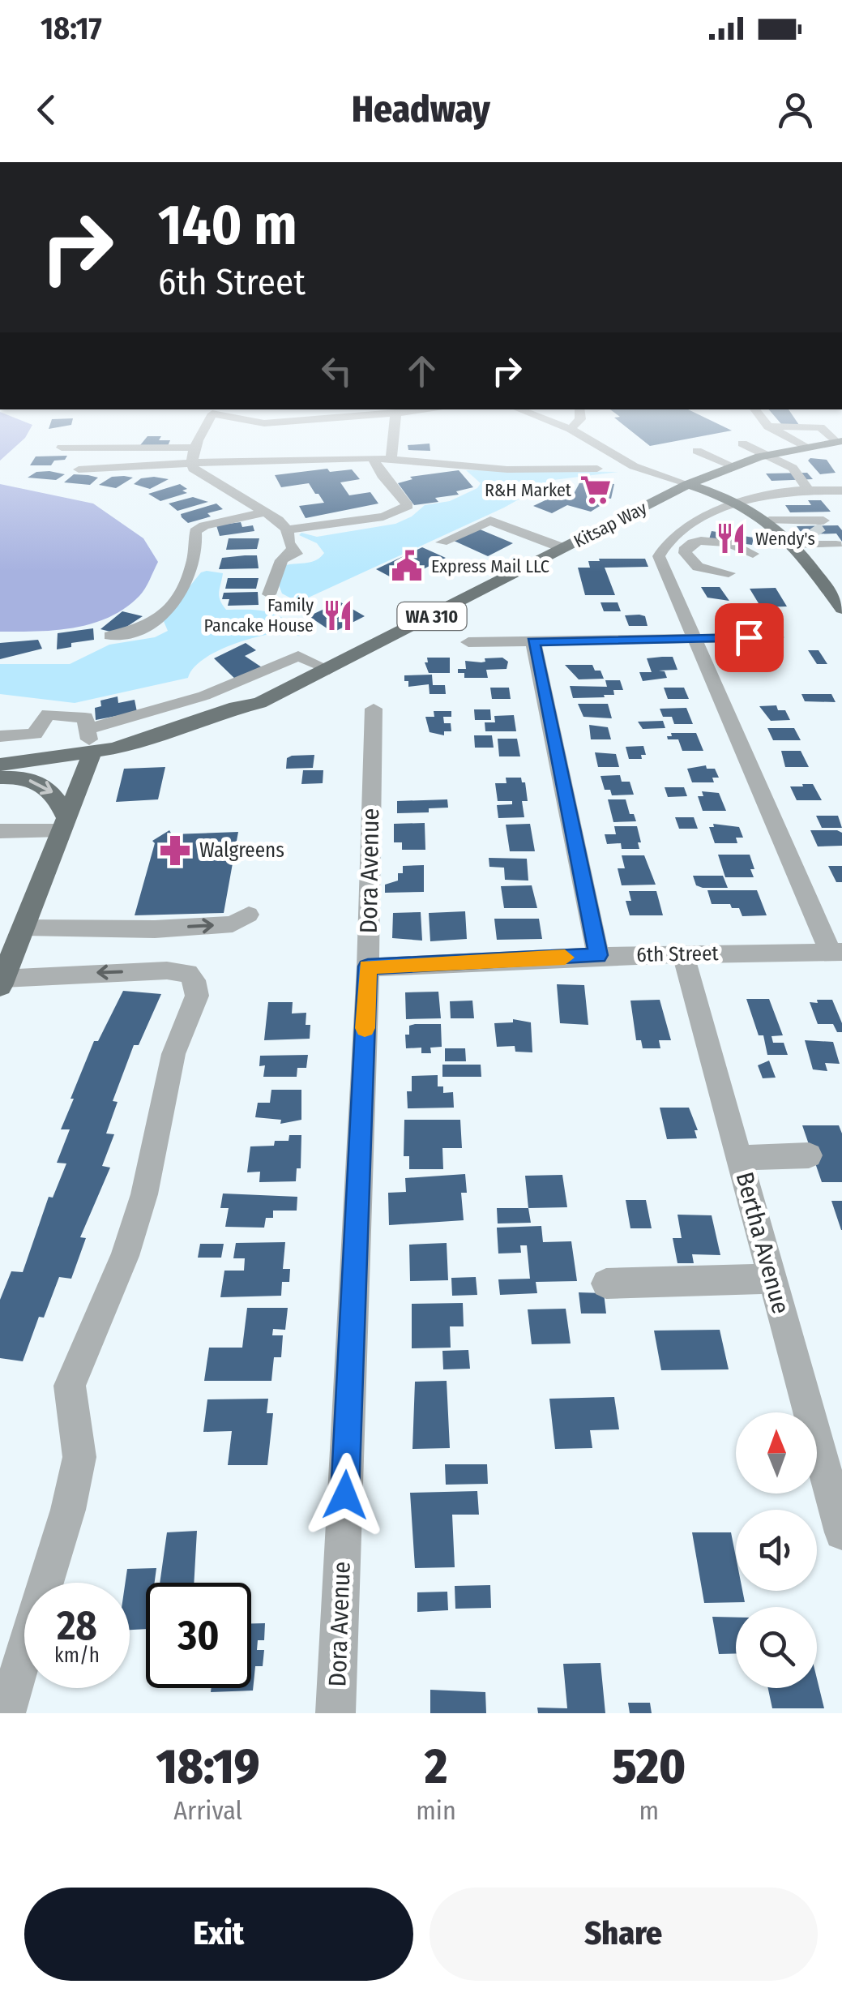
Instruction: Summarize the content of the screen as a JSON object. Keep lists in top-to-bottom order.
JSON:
{
  "streets": {
    "main road": ["Kitsap Way", "WA 310"],
    "street": ["Dora Avenue", "6th Street", "Bertha Avenue"]
  },
  "crossings": [
    ["Dora Avenue", "6th Street"],
    ["6th Street", "Bertha Avenue"]
  ],
  "places": {
    "supermarket": ["R&H Market"],
    "restaurant": ["Wendy's", "Family Pancake House"],
    "public building": ["Express Mail LLC"],
    "pharmacy": ["Walgreens"]
  },
  "north": "top",
  "page": {
    "status": "18:17",
    "header": "Headway",
    "turn": ["140 m", "6th Street"],
    "speed": "28 km/h",
    "limit": "30",
    "eta": [
      "18:19",
      "Arrival",
      "2",
      "min",
      "520",
      "m"
    ],
    "buttons": ["Exit", "Share"]
  }
}
